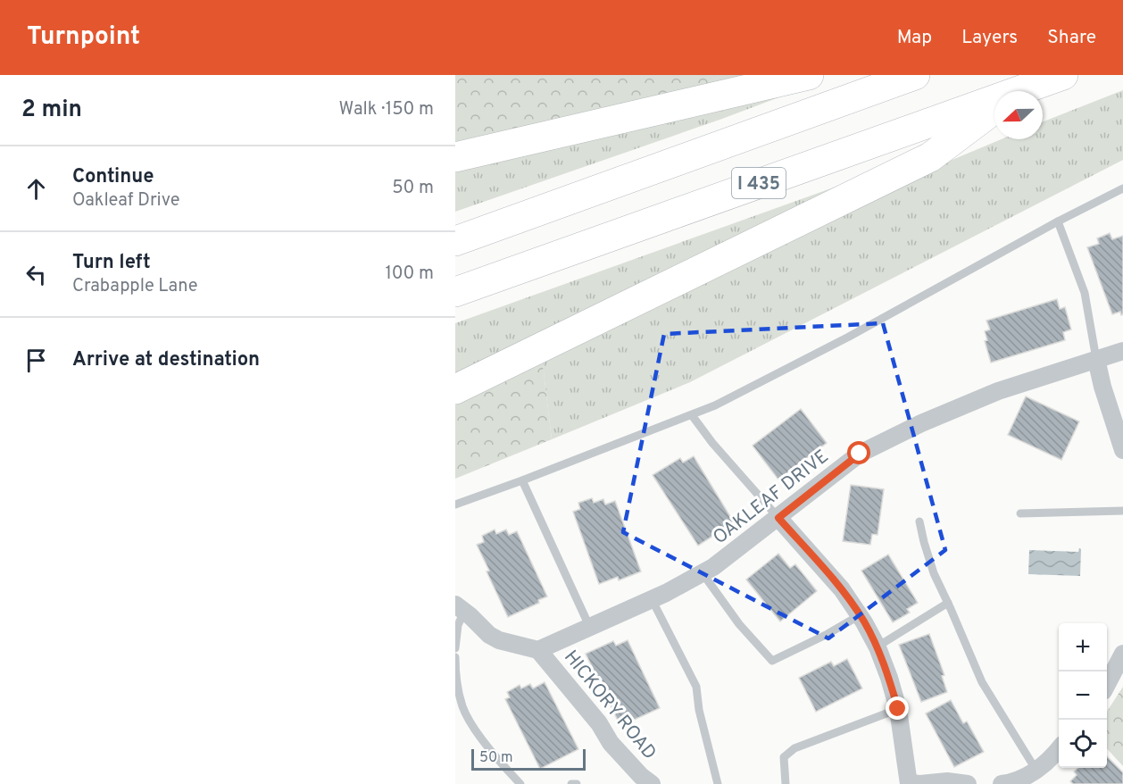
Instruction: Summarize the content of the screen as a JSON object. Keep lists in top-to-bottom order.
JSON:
{
  "streets": {
    "highway": ["I 435"],
    "street": ["OAKLEAF DRIVE", "HICKORY ROAD"]
  },
  "crossings": [
    ["OAKLEAF DRIVE", "HICKORY ROAD"]
  ],
  "scale_bar": "50 m",
  "north": "left",
  "page": {
    "header": "Turnpoint",
    "nav": ["Map", "Layers", "Share"],
    "heading": ["2 min", "Walk · 150 m"],
    "list": [
      ["Continue", "Oakleaf Drive", "50 m"],
      ["Turn left", "Crabapple Lane", "100 m"],
      "Arrive at destination"
    ],
    "map_buttons": ["+", "−"],
    "scale": "50 m"
  }
}
